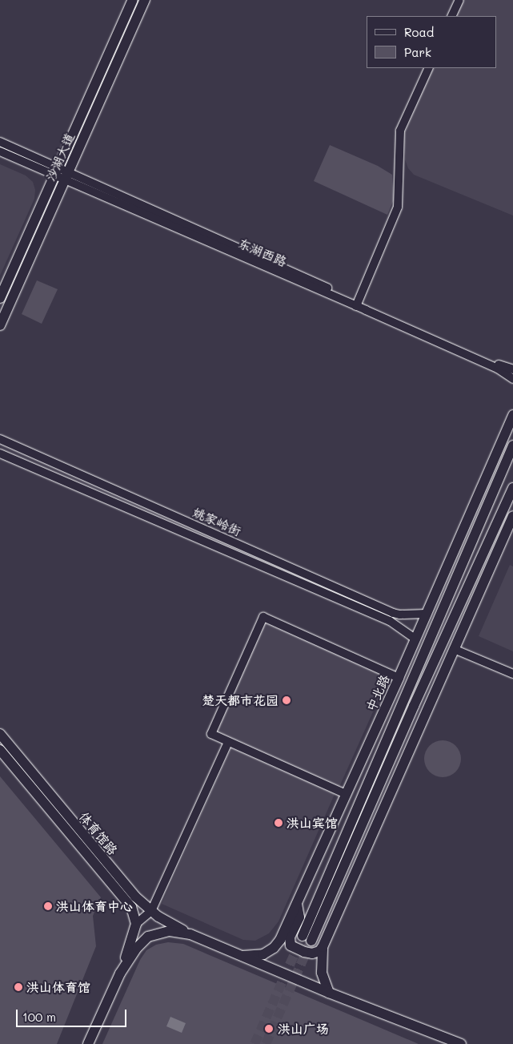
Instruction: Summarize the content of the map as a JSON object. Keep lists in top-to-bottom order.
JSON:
{
  "streets": {
    "main road": ["沙湖大道", "中北路", "体育馆路"],
    "street": ["东湖西路", "姚家岭街"]
  },
  "crossings": [
    ["沙湖大道", "东湖西路"],
    ["姚家岭街", "中北路"]
  ],
  "places": [
    "楚天都市花园",
    "洪山宾馆",
    "洪山体育中心",
    "洪山体育馆",
    "洪山广场"
  ],
  "legend": ["Road", "Park"],
  "scale_bar": "100 m"
}
